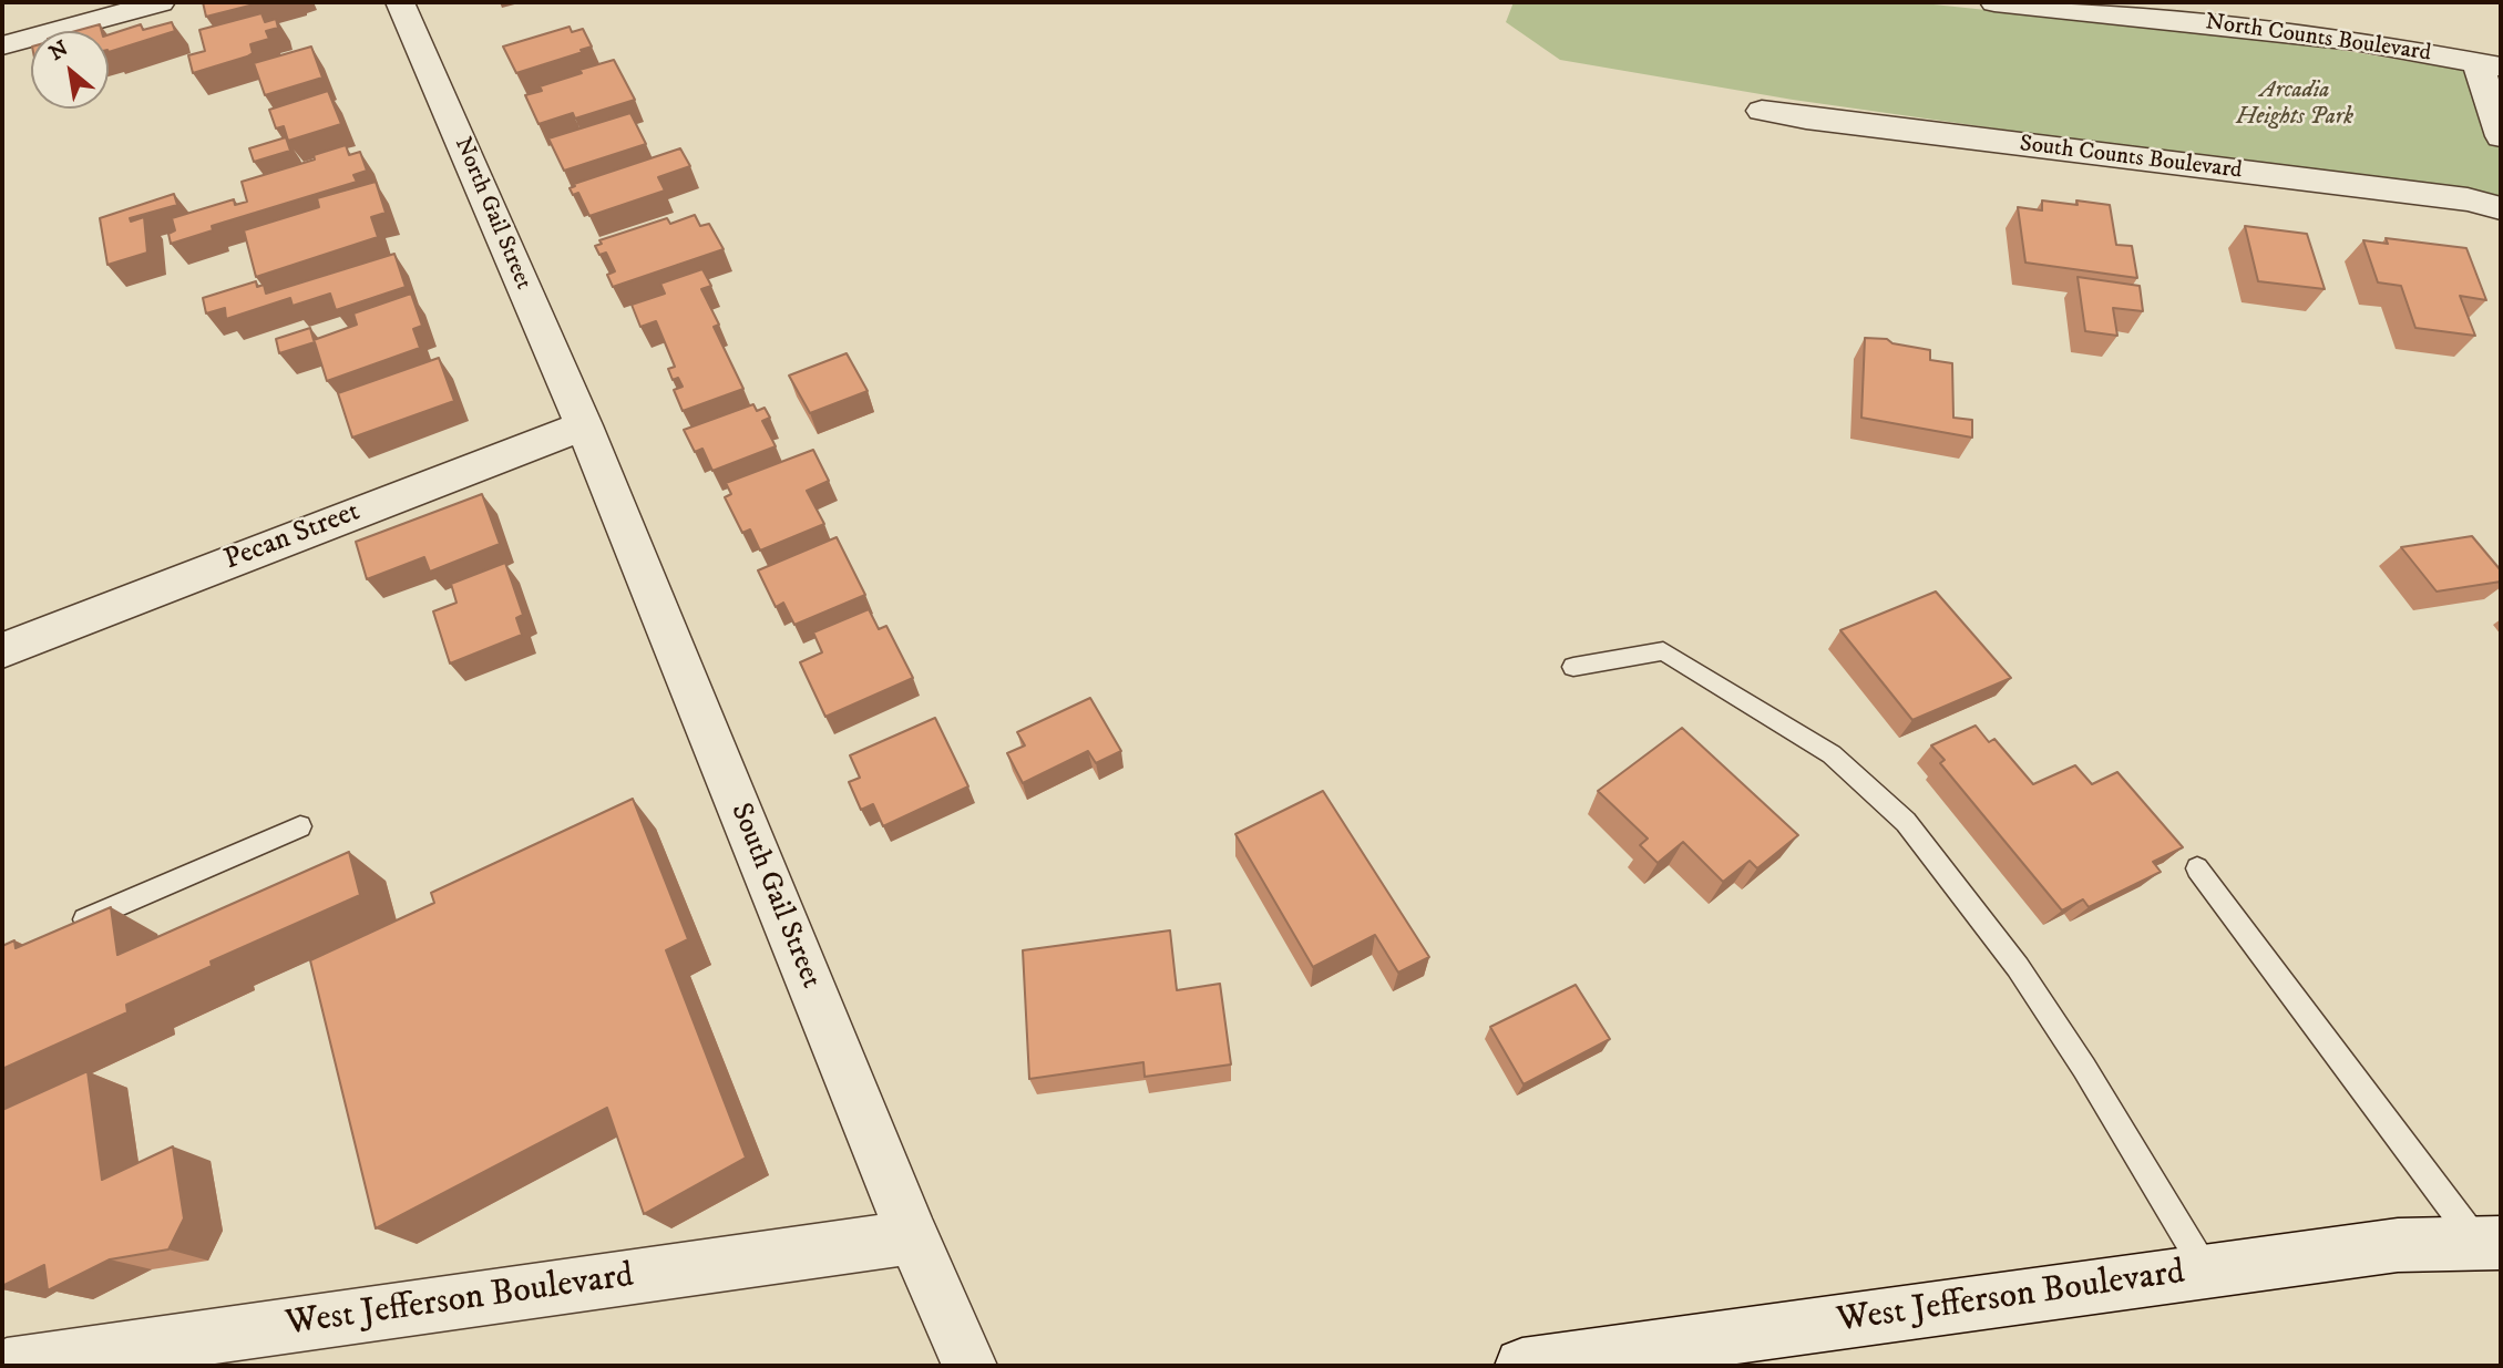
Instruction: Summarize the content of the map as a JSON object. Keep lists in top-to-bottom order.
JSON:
{
  "streets": {
    "street": [
      "North Counts Boulevard",
      "South Counts Boulevard",
      "North Gail Street",
      "Pecan Street",
      "South Gail Street",
      "West Jefferson Boulevard"
    ]
  },
  "crossings": [
    ["North Gail Street", "Pecan Street"],
    ["North Gail Street", "South Gail Street"],
    ["Pecan Street", "South Gail Street"],
    ["South Gail Street", "West Jefferson Boulevard"]
  ],
  "parks": ["Arcadia Heights Park"],
  "north": "top left"
}
